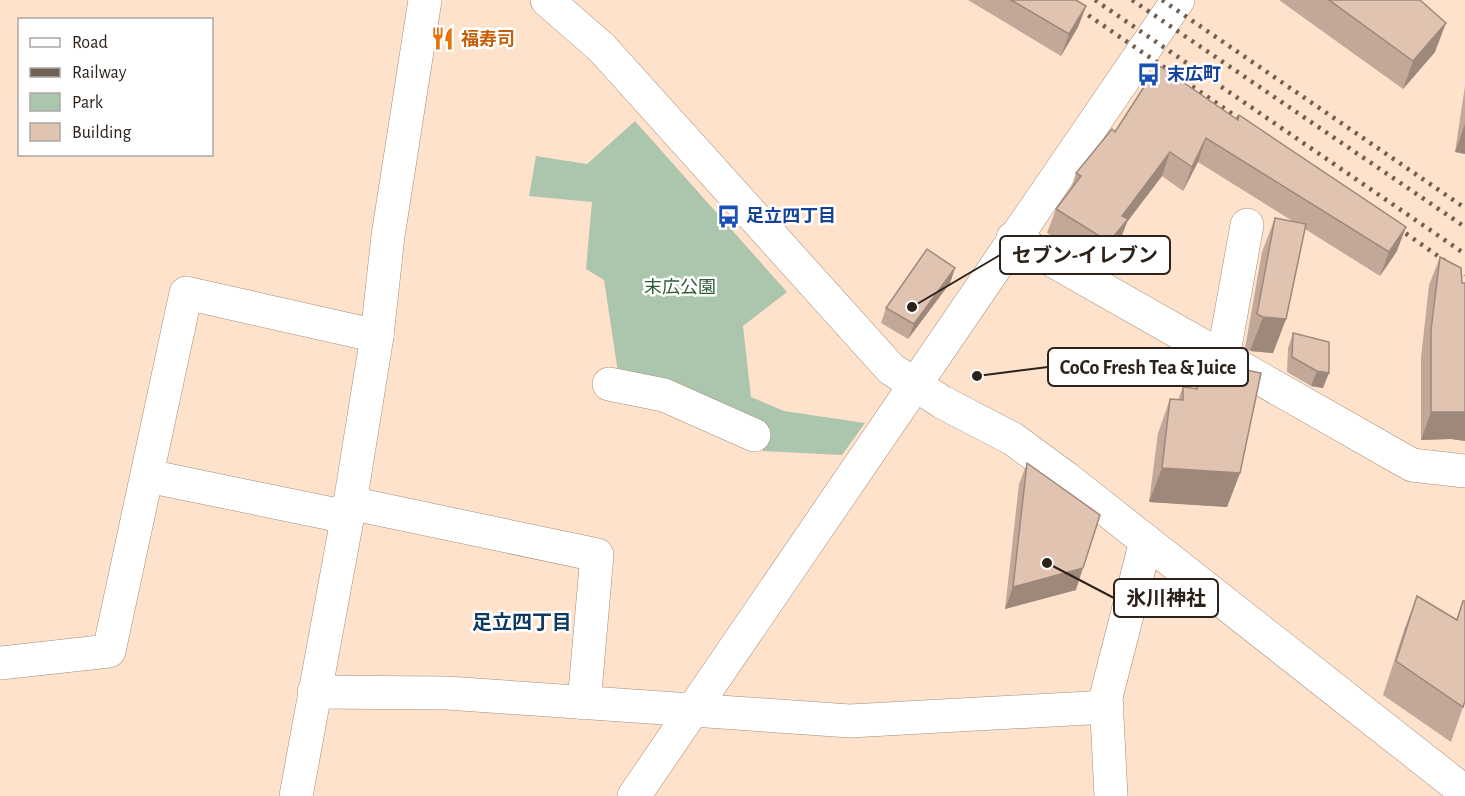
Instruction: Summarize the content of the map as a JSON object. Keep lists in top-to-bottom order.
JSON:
{
  "districts": ["足立四丁目"],
  "parks": ["末広公園"],
  "places": {
    "restaurant": ["福寿司"],
    "bus stop": ["末広町", "足立四丁目"],
    "other": ["セブン-イレブン", "CoCo Fresh Tea & Juice", "氷川神社"]
  },
  "legend": [
    "Road",
    "Railway",
    "Park",
    "Building"
  ]
}
